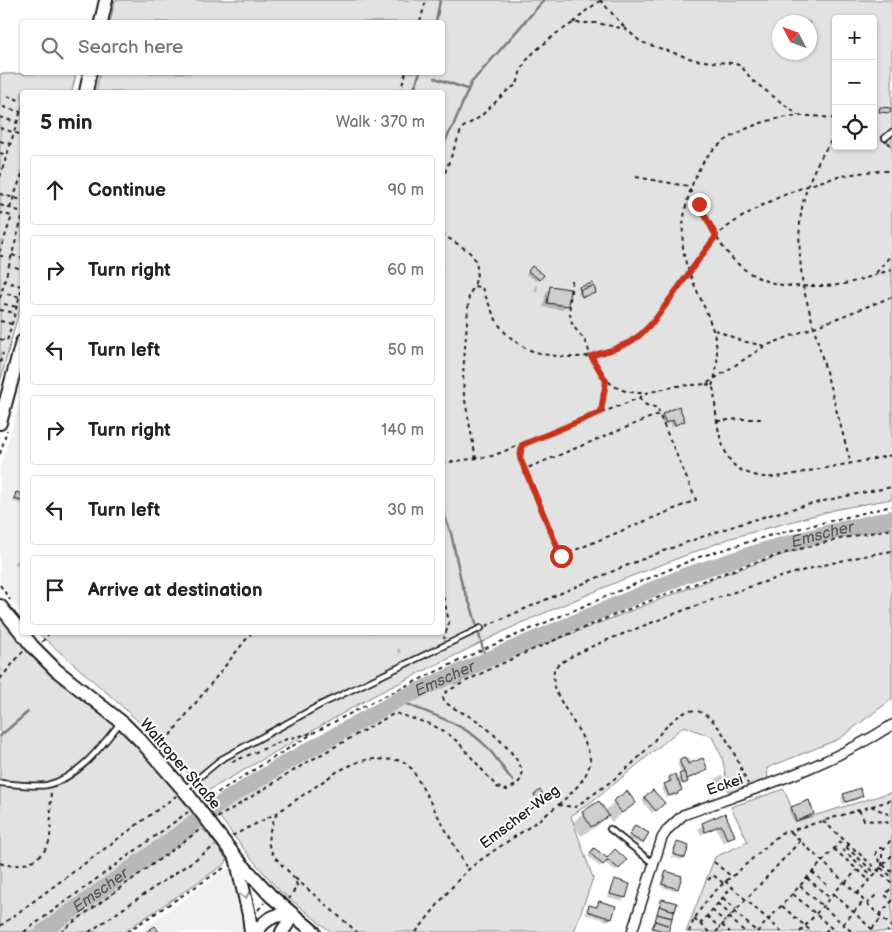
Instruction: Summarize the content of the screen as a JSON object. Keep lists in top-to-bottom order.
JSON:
{
  "streets": {
    "main road": ["Waltroper Straße"],
    "street": ["Eckei"],
    "path": ["Emscher-Weg"]
  },
  "water": ["Emscher"],
  "north": "top left",
  "page": {
    "map_buttons": ["+", "−"],
    "search": "Search here",
    "heading": ["5 min", "Walk · 370 m"],
    "list": [
      ["Continue", "90 m"],
      ["Turn right", "60 m"],
      ["Turn left", "50 m"],
      ["Turn right", "140 m"],
      ["Turn left", "30 m"],
      "Arrive at destination"
    ]
  }
}
